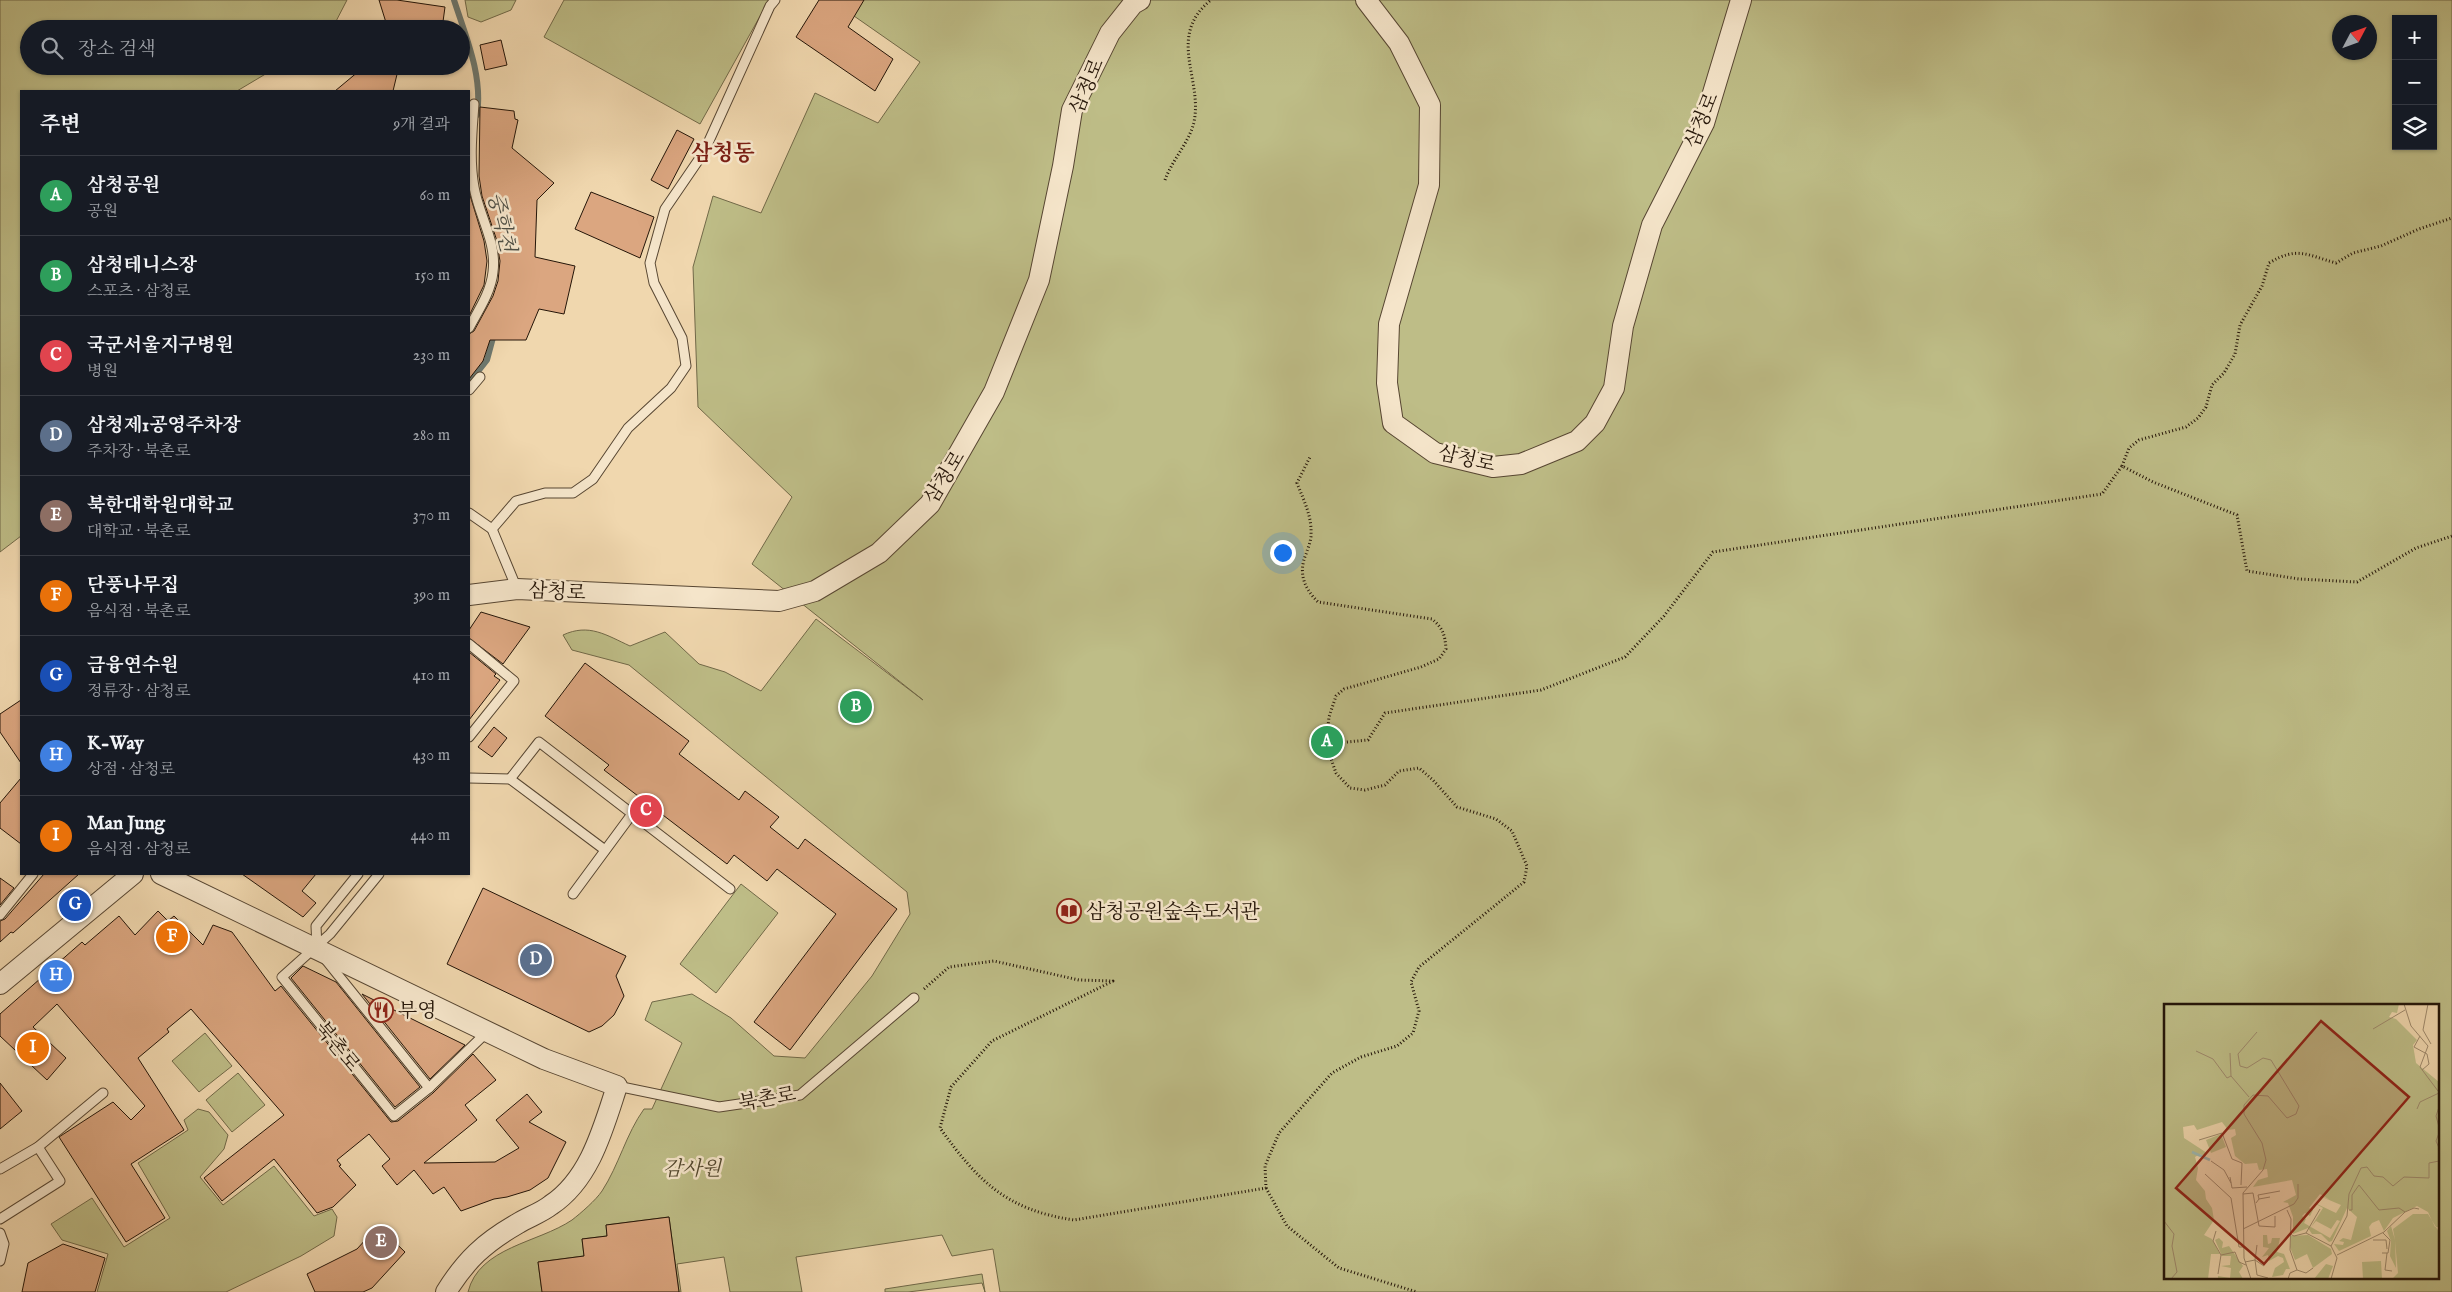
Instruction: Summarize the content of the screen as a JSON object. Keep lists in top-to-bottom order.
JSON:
{
  "streets": {
    "street": ["삼청로", "북촌로"]
  },
  "districts": ["삼청동"],
  "water": ["중학천"],
  "parks": ["감사원"],
  "places": {
    "library": ["삼청공원숲속도서관"],
    "restaurant": ["부영"]
  },
  "north": "top right",
  "page": {
    "map_buttons": ["+", "−"],
    "search": "장소 검색",
    "heading": ["주변", "9개 결과"],
    "list": [
      {
        "mark": "A",
        "name": "삼청공원",
        "note": "공원",
        "value": "60 m"
      },
      {
        "mark": "B",
        "name": "삼청테니스장",
        "note": "스포츠 · 삼청로",
        "value": "150 m"
      },
      {
        "mark": "C",
        "name": "국군서울지구병원",
        "note": "병원",
        "value": "230 m"
      },
      {
        "mark": "D",
        "name": "삼청제1공영주차장",
        "note": "주차장 · 북촌로",
        "value": "280 m"
      },
      {
        "mark": "E",
        "name": "북한대학원대학교",
        "note": "대학교 · 북촌로",
        "value": "370 m"
      },
      {
        "mark": "F",
        "name": "단풍나무집",
        "note": "음식점 · 북촌로",
        "value": "390 m"
      },
      {
        "mark": "G",
        "name": "금융연수원",
        "note": "정류장 · 삼청로",
        "value": "410 m"
      },
      {
        "mark": "H",
        "name": "K-Way",
        "note": "상점 · 삼청로",
        "value": "430 m"
      },
      {
        "mark": "I",
        "name": "Man Jung",
        "note": "음식점 · 삼청로",
        "value": "440 m"
      }
    ],
    "pins": [
      "B",
      "A",
      "C",
      "G",
      "F",
      "D",
      "H",
      "I",
      "E"
    ]
  }
}
